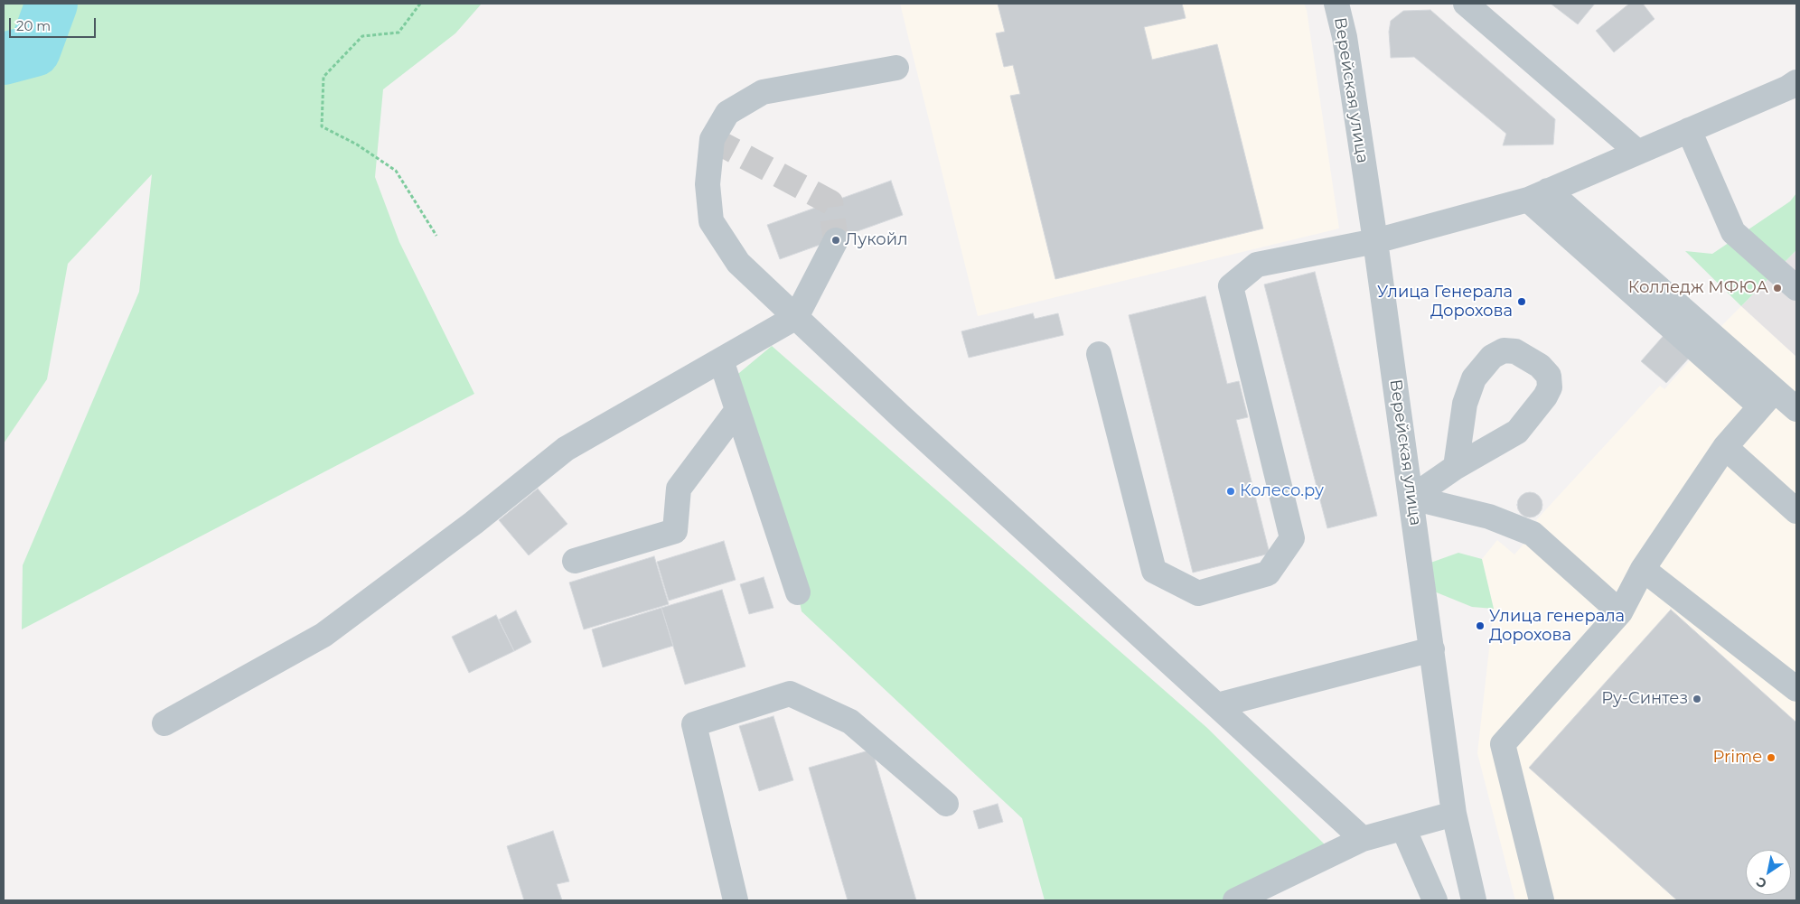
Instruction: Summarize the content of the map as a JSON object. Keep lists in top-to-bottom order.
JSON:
{
  "streets": {
    "street": ["Верейская улица"]
  },
  "places": [
    "Лукойл",
    "Колледж МФЮА",
    "Улица Генерала Дорохова",
    "Колесо.ру",
    "Улица генерала Дорохова",
    "Ру-Синтез",
    "Prime"
  ],
  "scale_bar": "20 m",
  "north": "bottom left"
}
